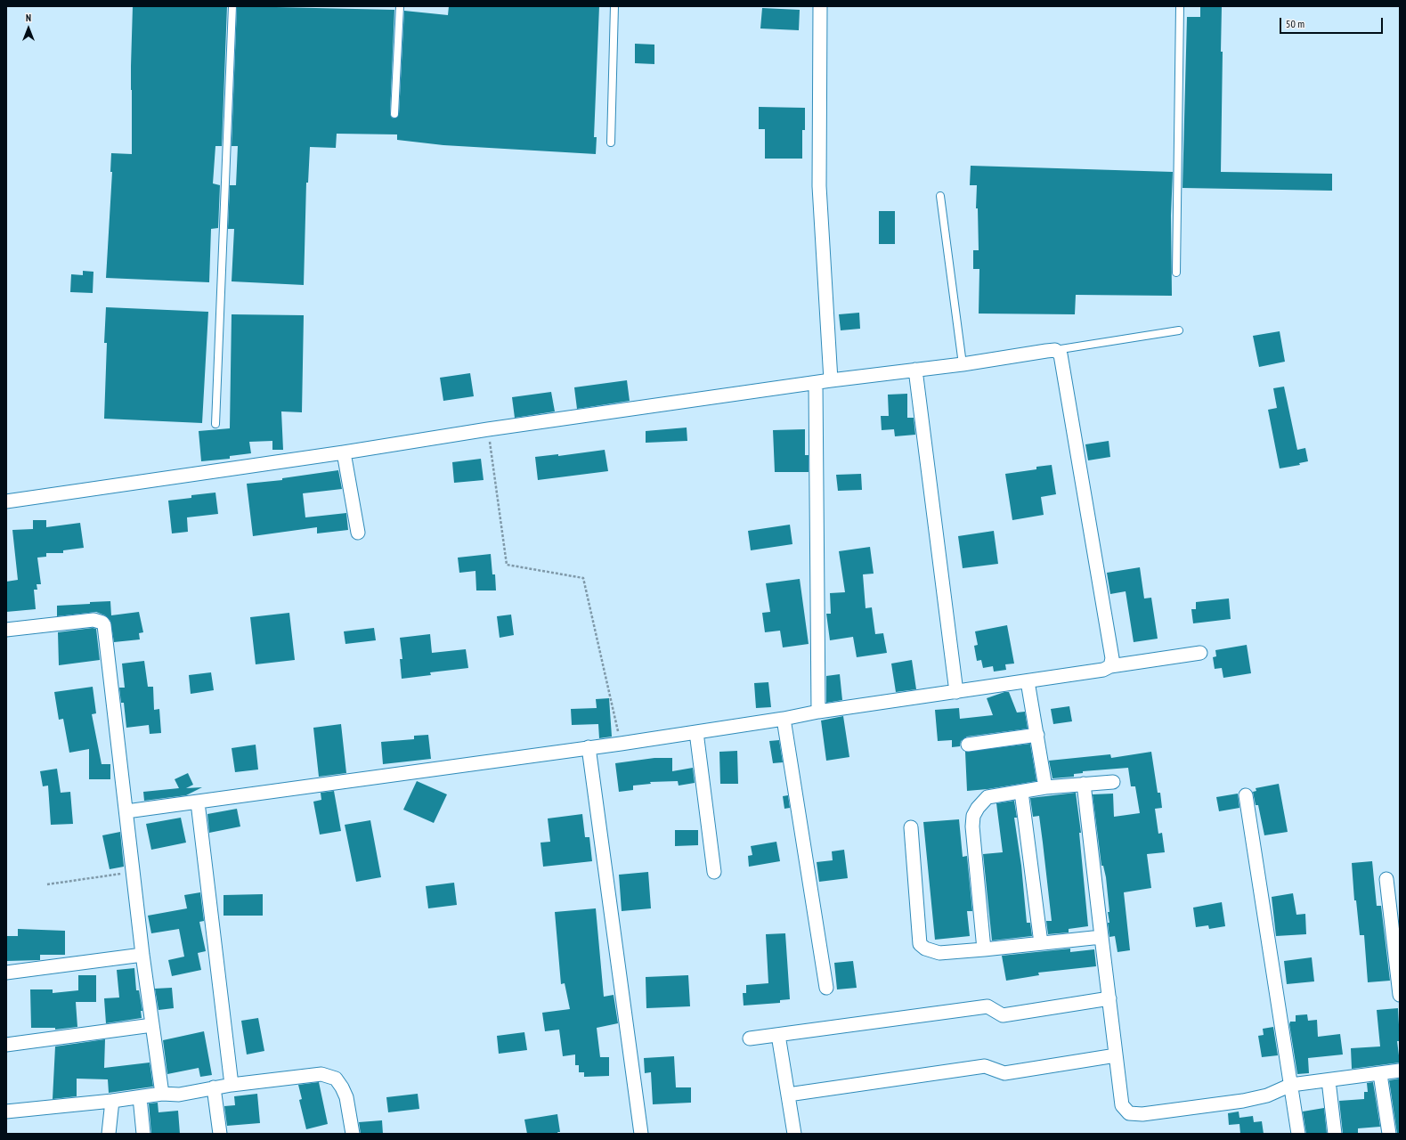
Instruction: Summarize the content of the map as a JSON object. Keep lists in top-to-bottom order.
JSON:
{
  "scale_bar": "50 m",
  "north": "top"
}
